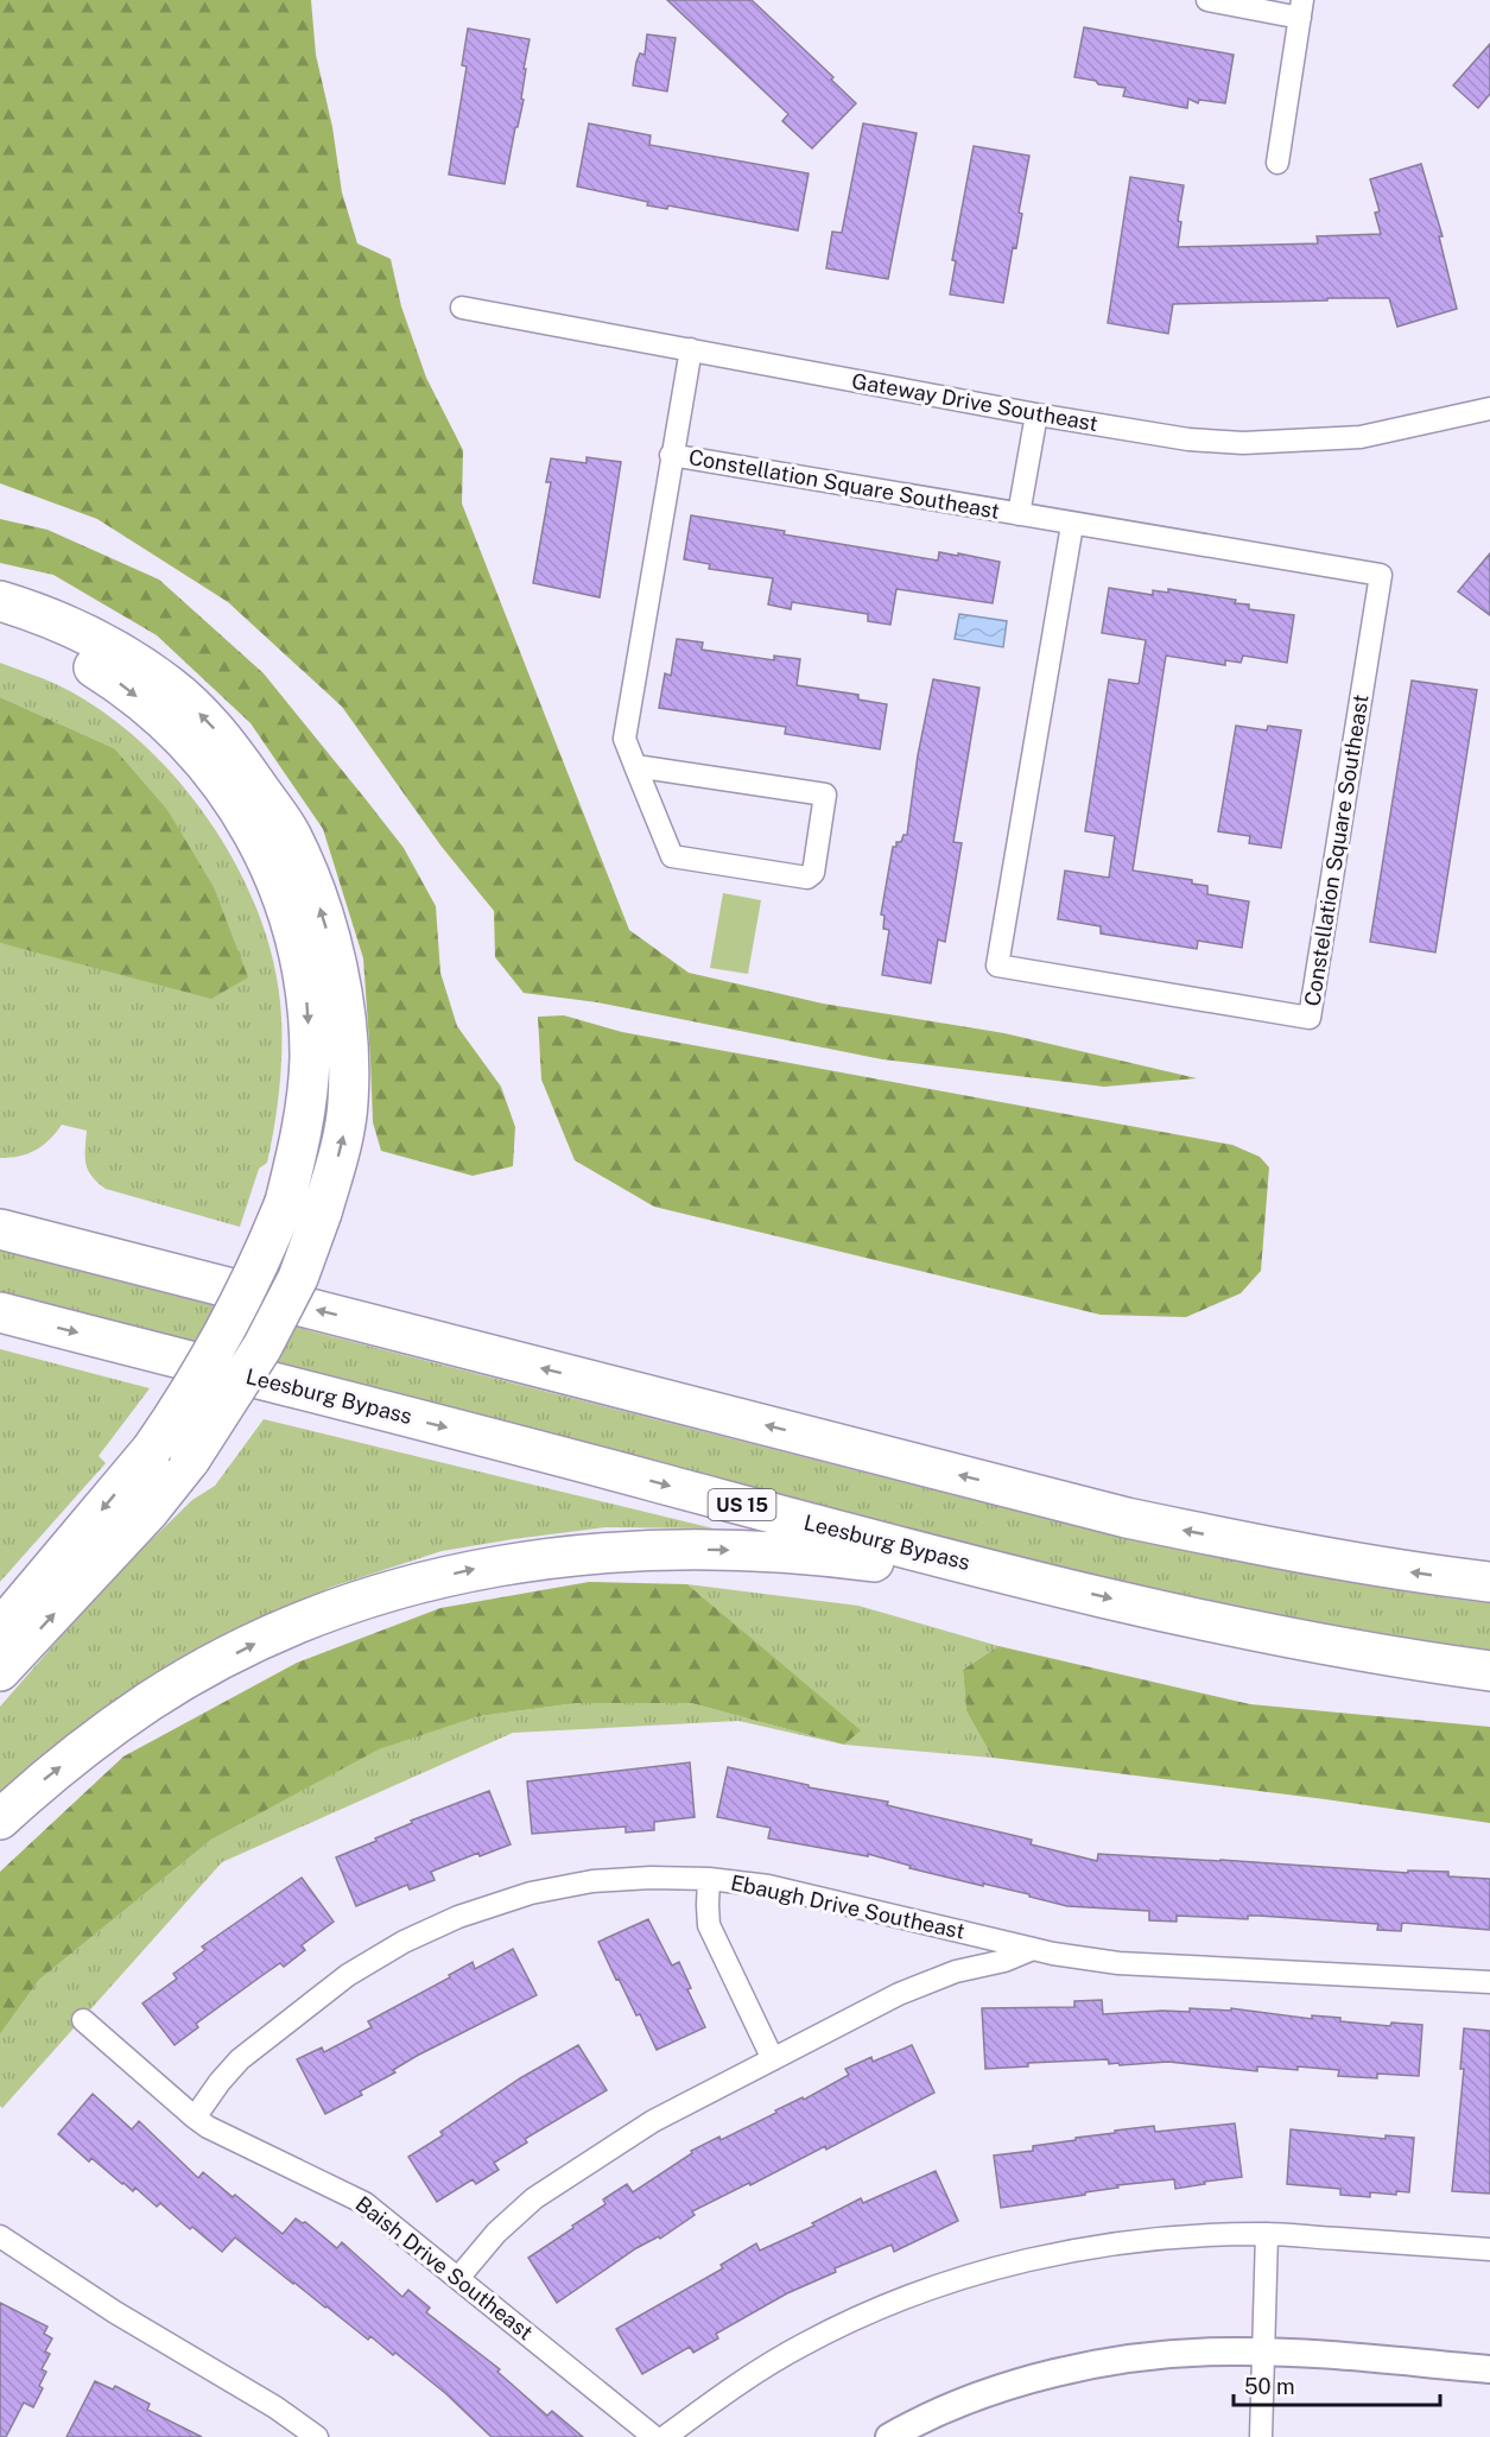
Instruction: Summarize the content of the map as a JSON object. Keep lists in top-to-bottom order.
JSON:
{
  "streets": {
    "highway": ["Leesburg Bypass", "US 15"],
    "street": [
      "Gateway Drive Southeast",
      "Constellation Square Southeast",
      "Ebaugh Drive Southeast",
      "Baish Drive Southeast"
    ]
  },
  "crossings": [
    ["Gateway Drive Southeast", "Constellation Square Southeast"],
    ["Ebaugh Drive Southeast", "Baish Drive Southeast"]
  ],
  "scale_bar": "50 m"
}
